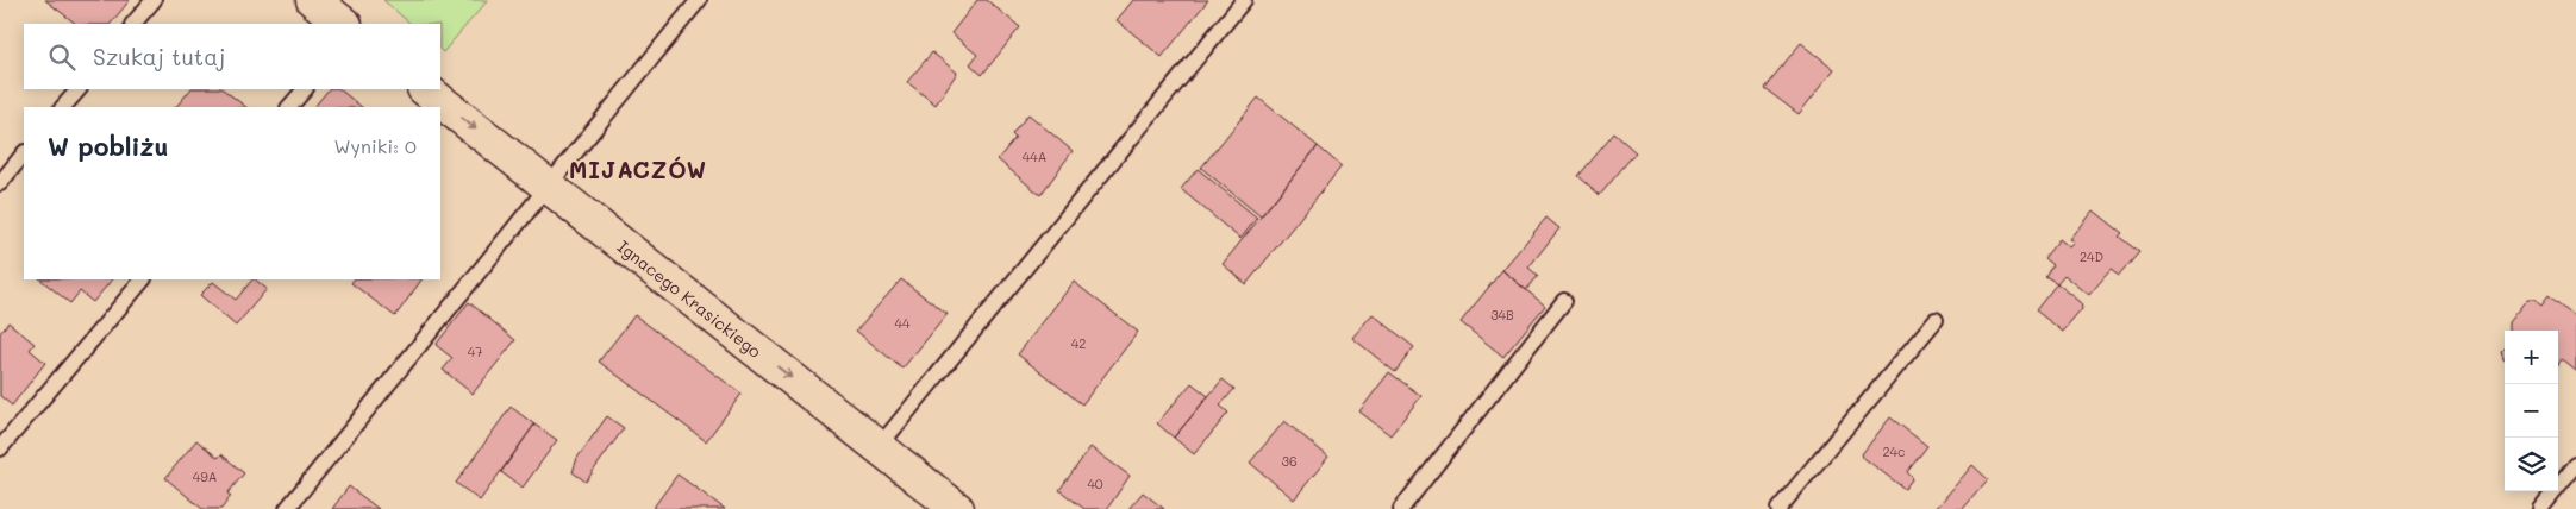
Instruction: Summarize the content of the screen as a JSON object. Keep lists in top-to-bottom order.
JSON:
{
  "streets": {
    "street": ["Ignacego Krasickiego"]
  },
  "one_way": ["Ignacego Krasickiego"],
  "districts": ["MIJACZÓW"],
  "house_numbers": [
    "44A",
    "24D",
    "34B",
    "44",
    "42",
    "47",
    "24c",
    "36",
    "49A",
    "40"
  ],
  "page": {
    "search": "Szukaj tutaj",
    "heading": ["W pobliżu", "Wyniki: 0"],
    "map_buttons": ["+", "−"]
  }
}
